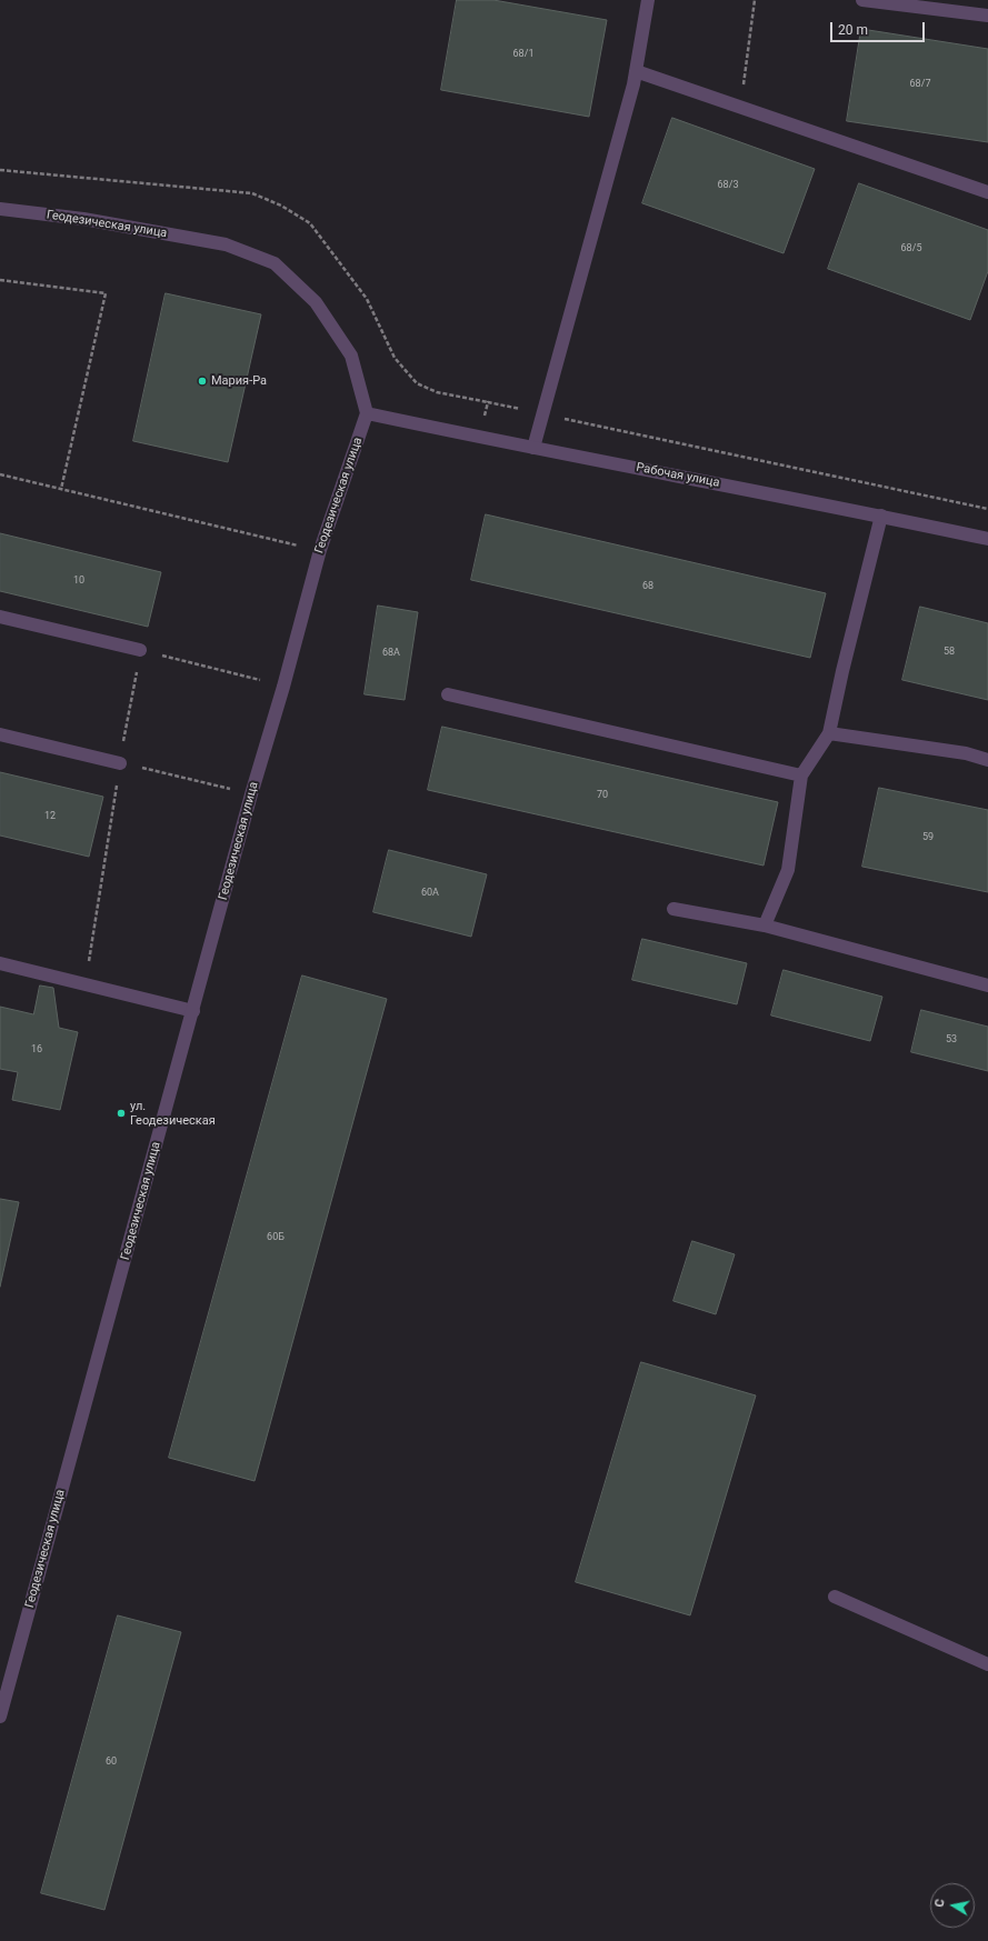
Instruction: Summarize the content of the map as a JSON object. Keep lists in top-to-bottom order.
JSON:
{
  "streets": {
    "street": ["Геодезическая улица", "Рабочая улица"]
  },
  "crossings": [
    ["Геодезическая улица", "Рабочая улица"]
  ],
  "places": ["Мария-Ра", "ул. Геодезическая"],
  "house_numbers": [
    "68/1",
    "68/7",
    "68/3",
    "68/5",
    "10",
    "68",
    "58",
    "68А",
    "70",
    "12",
    "59",
    "60А",
    "53",
    "16",
    "60Б",
    "60"
  ],
  "scale_bar": "20 m",
  "north": "left"
}
